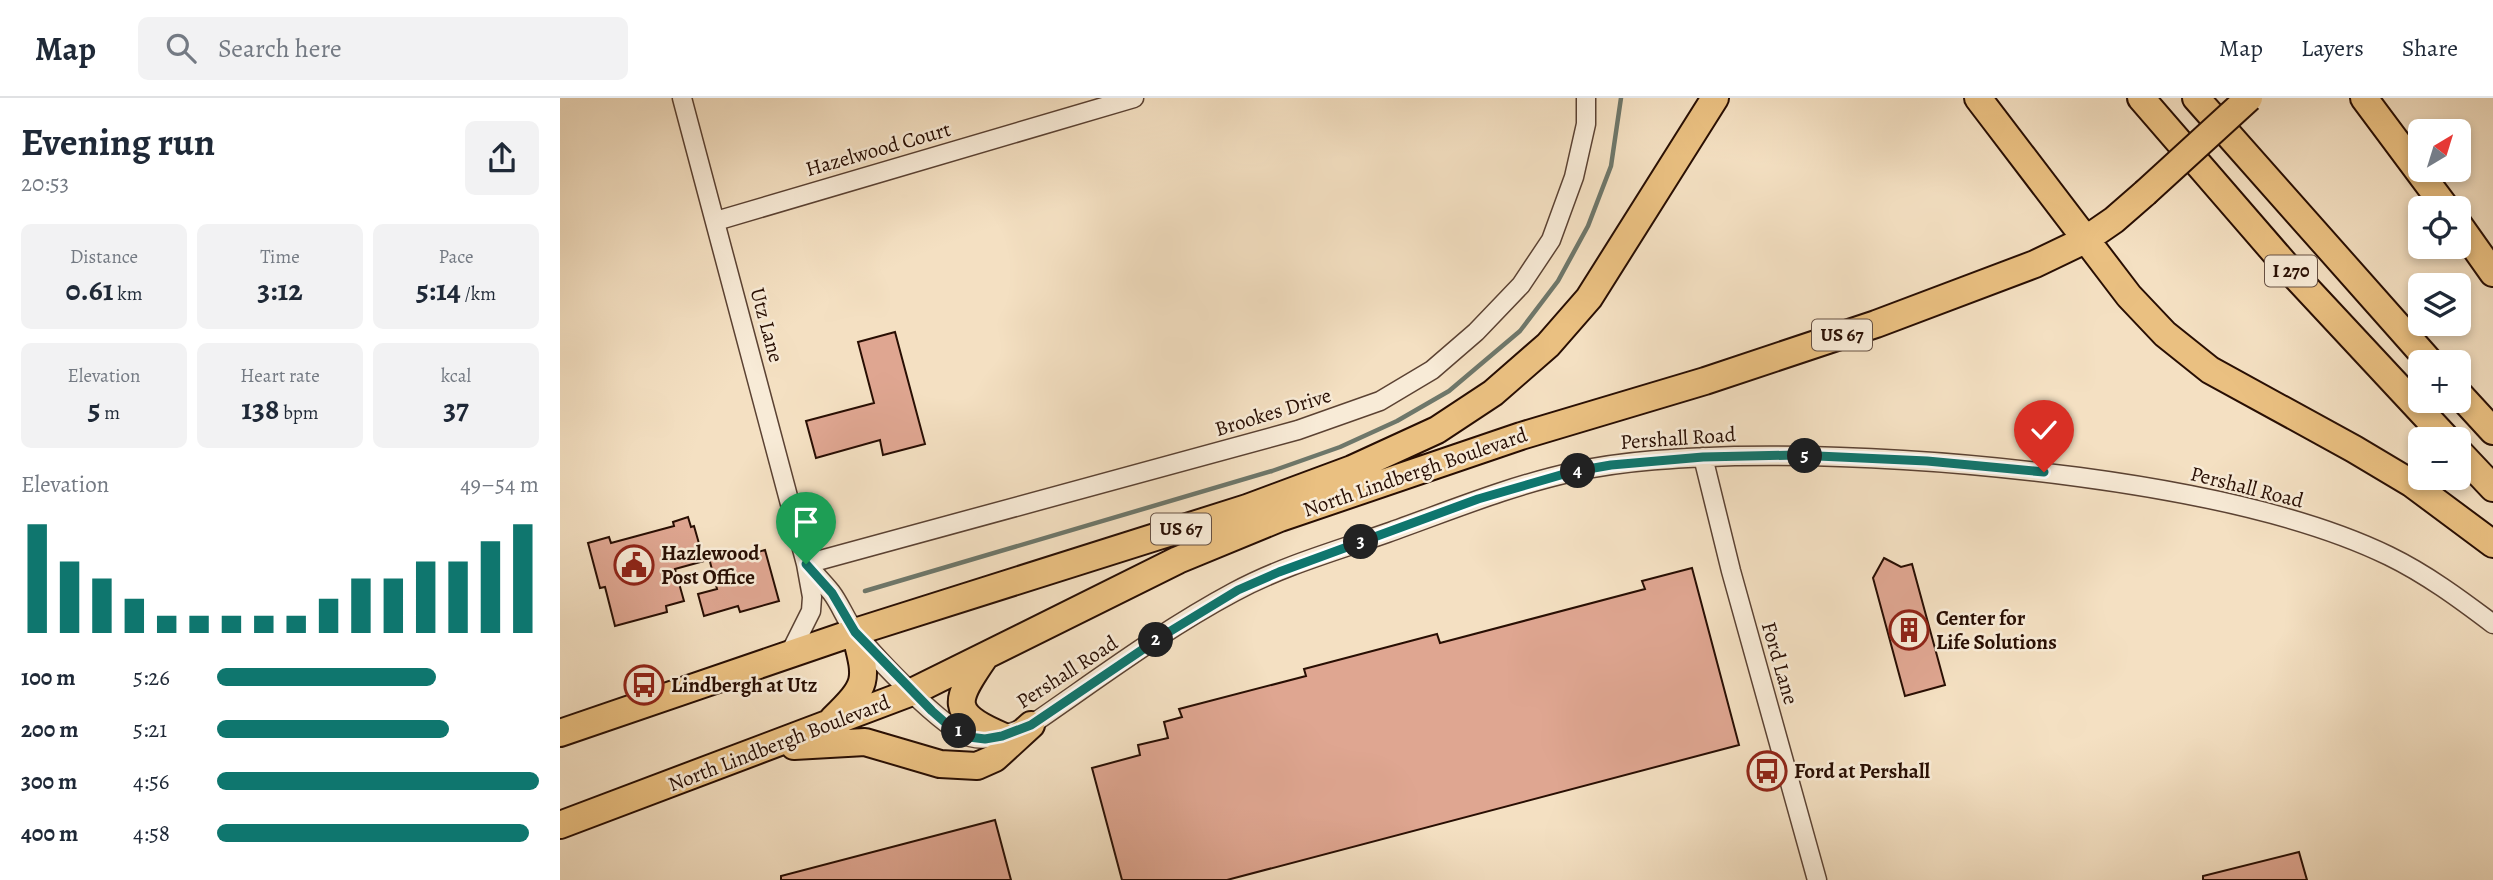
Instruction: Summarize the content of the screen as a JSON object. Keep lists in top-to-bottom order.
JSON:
{
  "streets": {
    "highway": ["I 270", "US 67", "North Lindbergh Boulevard"],
    "street": [
      "Hazelwood Court",
      "Utz Lane",
      "Brookes Drive",
      "Pershall Road",
      "Ford Lane"
    ]
  },
  "crossings": [
    ["Hazelwood Court", "Utz Lane"],
    ["Utz Lane", "Brookes Drive"],
    ["Utz Lane", "Pershall Road"],
    ["Utz Lane", "North Lindbergh Boulevard"],
    ["Pershall Road", "North Lindbergh Boulevard"],
    ["Pershall Road", "Ford Lane"]
  ],
  "places": {
    "public building": ["Hazlewood Post Office"],
    "building": ["Center for Life Solutions"],
    "bus stop": ["Lindbergh at Utz", "Ford at Pershall"]
  },
  "north": "top right",
  "page": {
    "header": "Map",
    "search": "Search here",
    "nav": ["Map", "Layers", "Share"],
    "heading": ["Evening run", "20:53"],
    "map_buttons": ["+", "−"],
    "stats": [
      ["Distance", "0.61 km"],
      ["Time", "3:12"],
      ["Pace", "5:14 /km"],
      ["Elevation", "5 m"],
      ["Heart rate", "138 bpm"],
      ["kcal", "37"]
    ],
    "pins": [
      "5",
      "4",
      "3",
      "2",
      "1"
    ],
    "chart": ["Elevation", "49–54 m"],
    "list": [
      {
        "name": "100 m",
        "note": "5:26"
      },
      {
        "name": "200 m",
        "note": "5:21"
      },
      {
        "name": "300 m",
        "note": "4:56"
      },
      {
        "name": "400 m",
        "note": "4:58"
      }
    ]
  }
}
